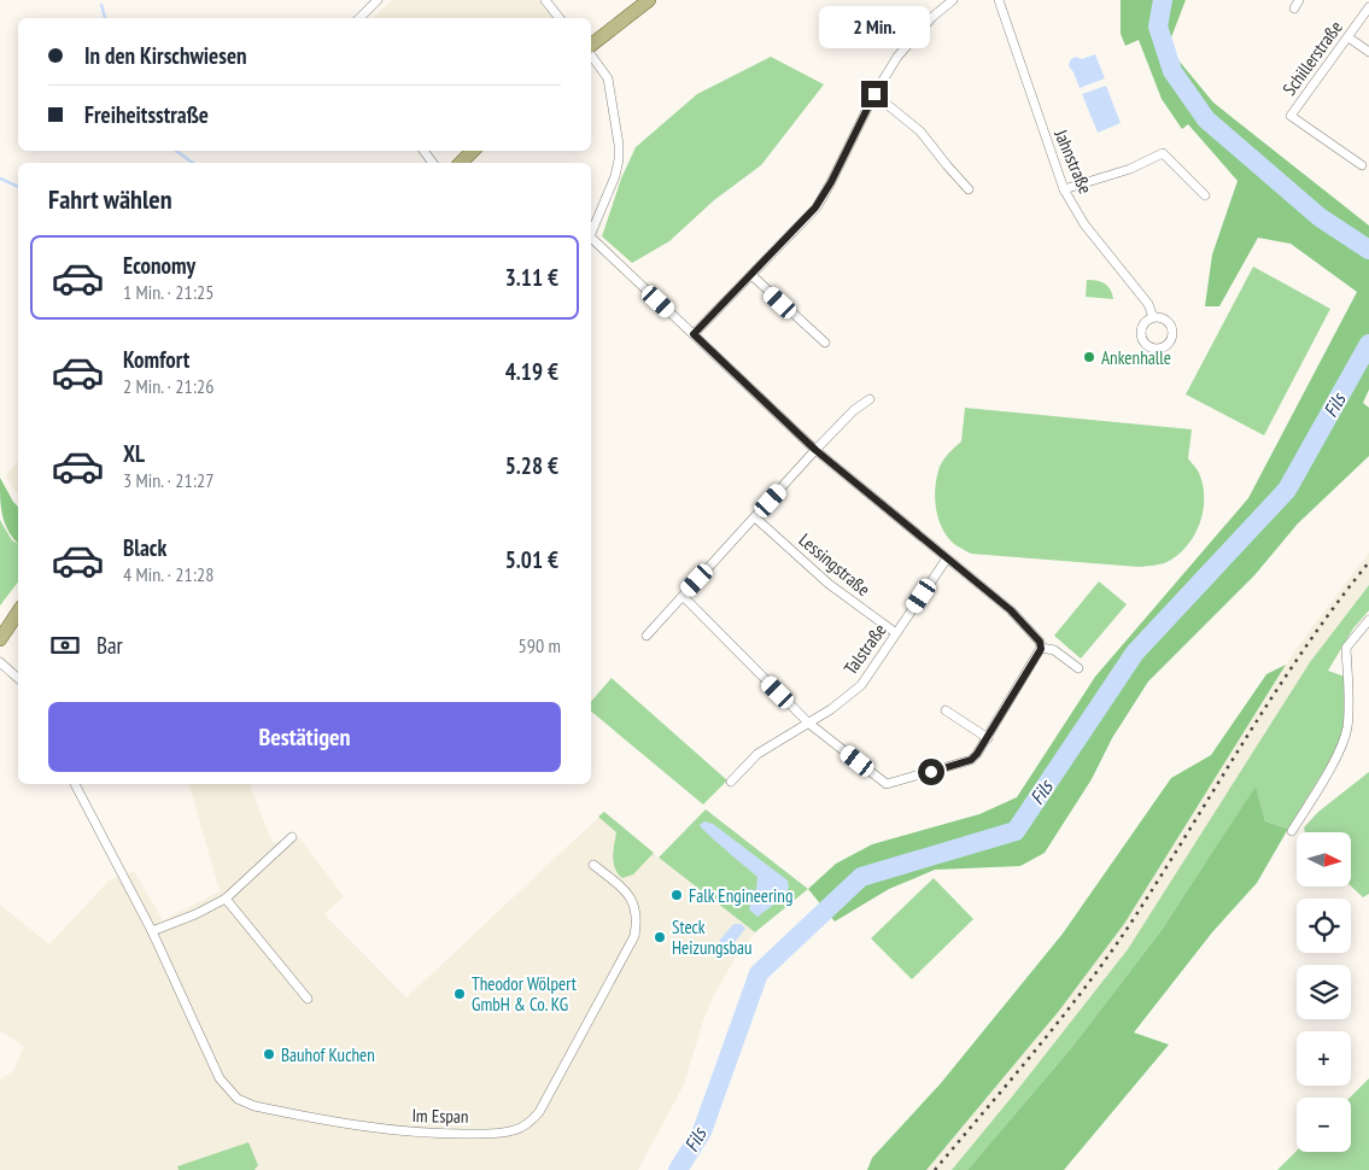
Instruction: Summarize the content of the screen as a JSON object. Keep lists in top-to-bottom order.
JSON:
{
  "streets": {
    "street": [
      "Schillerstraße",
      "Jahnstraße",
      "Lessingstraße",
      "Talstraße",
      "Im Espan"
    ]
  },
  "crossings": [
    ["Lessingstraße", "Talstraße"]
  ],
  "water": ["Fils"],
  "places": [
    "Ankenhalle",
    "Falk Engineering",
    "Steck Heizungsbau",
    "Theodor Wölpert GmbH & Co. KG",
    "Bauhof Kuchen"
  ],
  "north": "right",
  "page": {
    "bubble": "2 Min.",
    "banner": ["In den Kirschwiesen", "Freiheitsstraße"],
    "heading": "Fahrt wählen",
    "list": [
      {
        "name": "Economy",
        "note": "1 Min. · 21:25",
        "value": "3.11 €"
      },
      {
        "name": "Komfort",
        "note": "2 Min. · 21:26",
        "value": "4.19 €"
      },
      {
        "name": "XL",
        "note": "3 Min. · 21:27",
        "value": "5.28 €"
      },
      {
        "name": "Black",
        "note": "4 Min. · 21:28",
        "value": "5.01 €"
      }
    ],
    "pay": ["Bar", "590 m"],
    "buttons": "Bestätigen",
    "map_buttons": ["+", "−"]
  }
}
